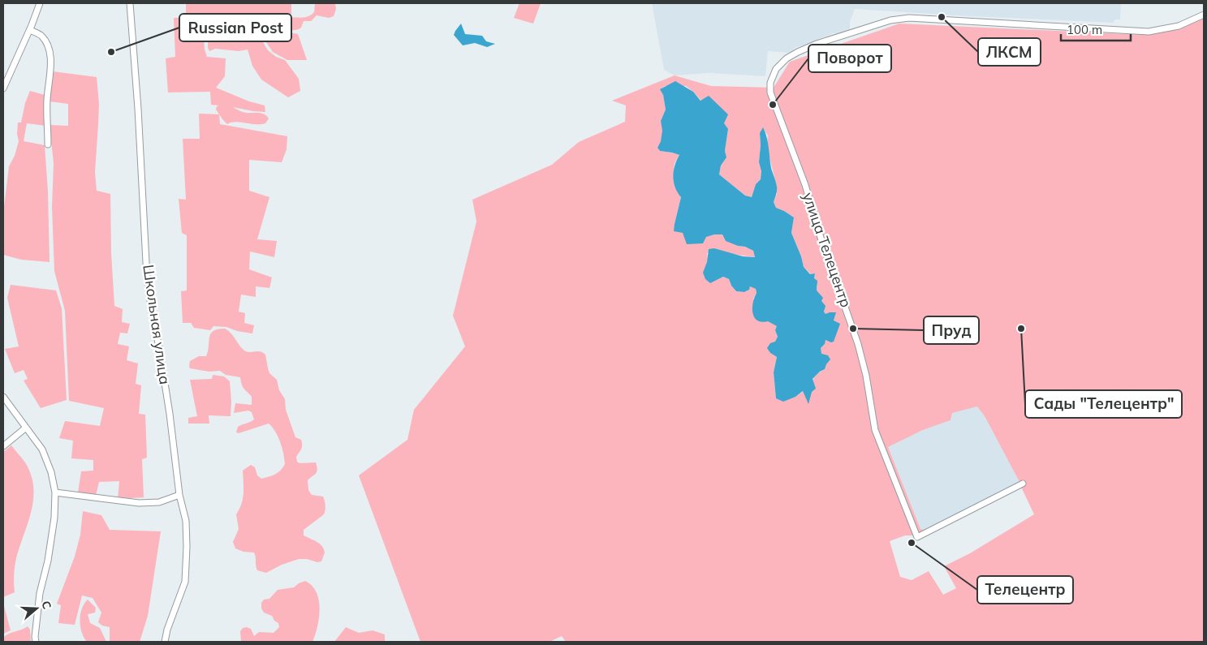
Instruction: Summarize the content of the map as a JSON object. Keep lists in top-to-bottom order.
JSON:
{
  "streets": {
    "street": ["улица Телецентр", "Школьная улица"]
  },
  "places": [
    "ЛКСМ",
    "Russian Post",
    "Поворот",
    "Пруд",
    "Сады \"Телецентр\"",
    "Телецентр"
  ],
  "scale_bar": "100 m",
  "north": "right"
}
